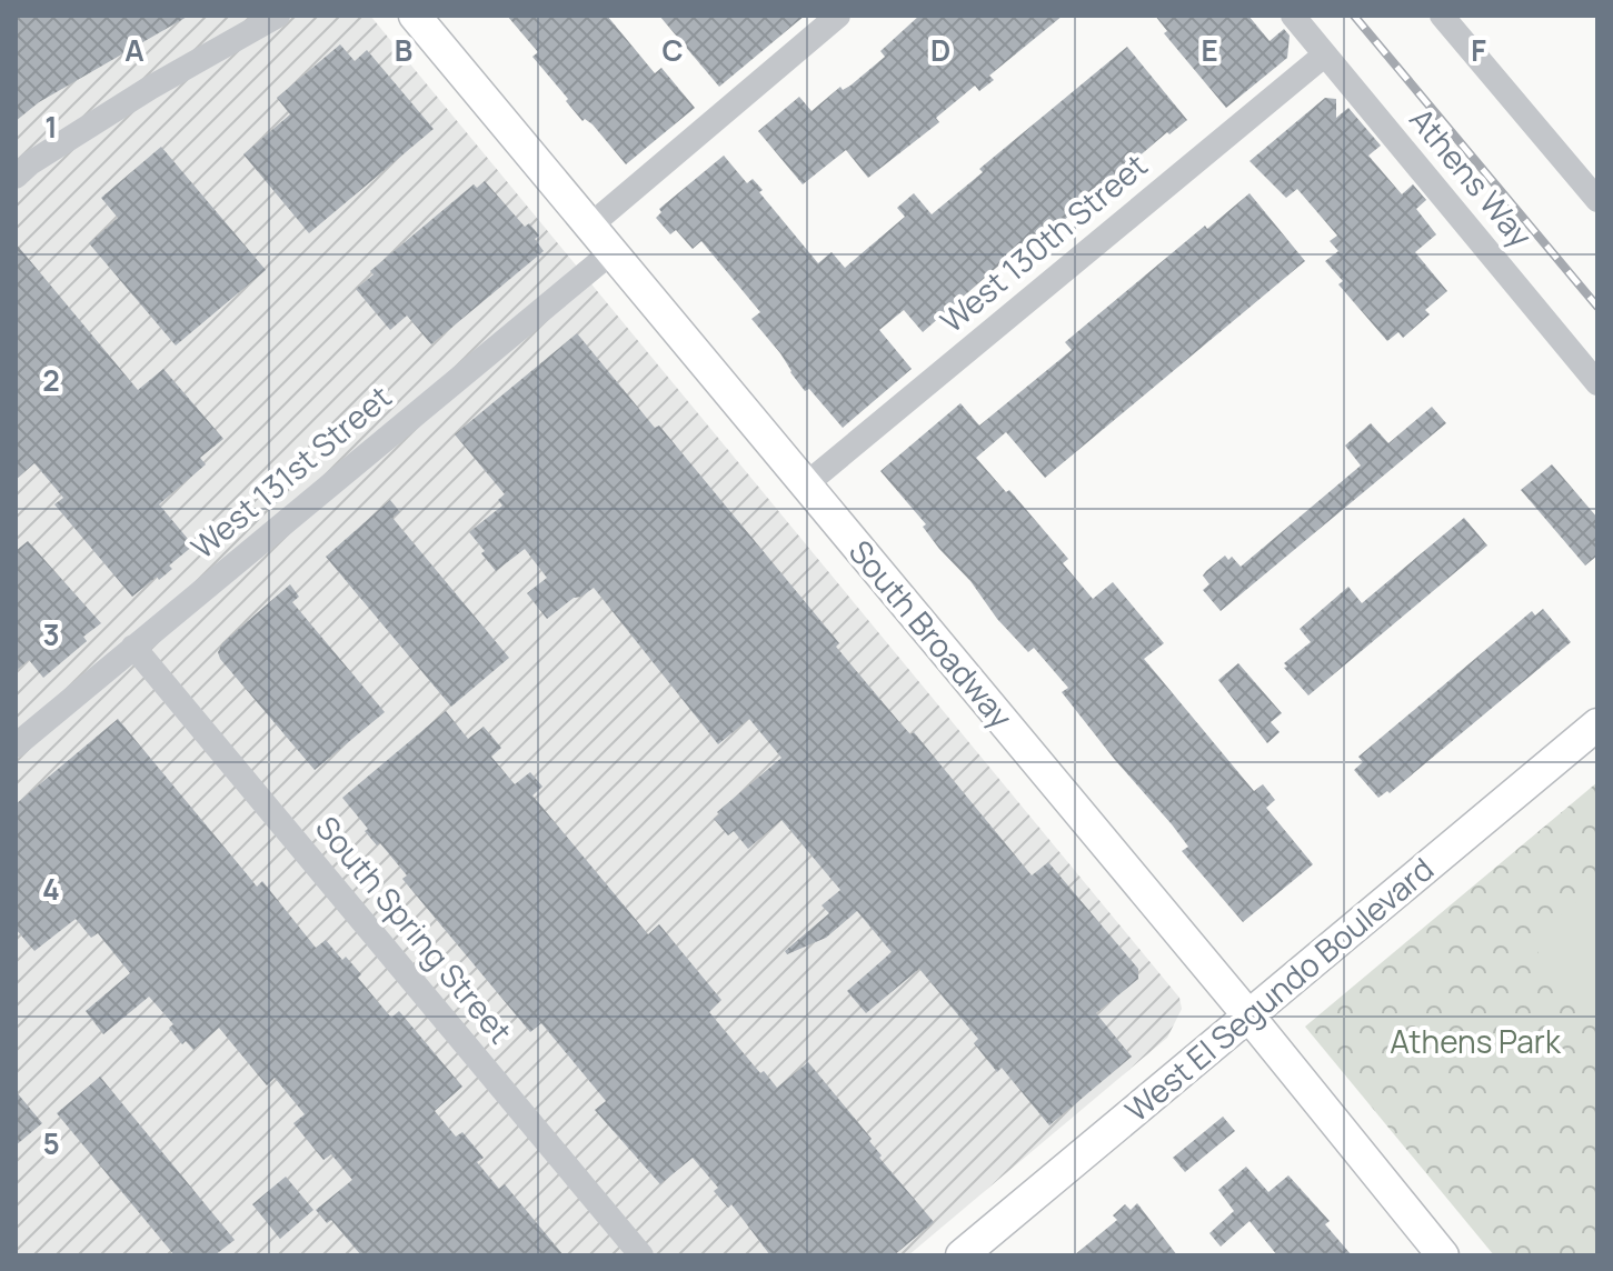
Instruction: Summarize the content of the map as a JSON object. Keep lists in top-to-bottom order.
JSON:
{
  "streets": {
    "main road": ["South Broadway", "West El Segundo Boulevard"],
    "street": [
      "Athens Way",
      "West 130th Street",
      "West 131st Street",
      "South Spring Street"
    ]
  },
  "crossings": [
    ["Athens Way", "West 130th Street"],
    ["West 130th Street", "South Broadway"],
    ["West 131st Street", "South Broadway"],
    ["West 131st Street", "South Spring Street"],
    ["South Broadway", "West El Segundo Boulevard"]
  ],
  "parks": ["Athens Park"],
  "grid": {
    "columns": [
      "A",
      "B",
      "C",
      "D",
      "E",
      "F"
    ],
    "rows": [
      "1",
      "2",
      "3",
      "4",
      "5"
    ]
  }
}
